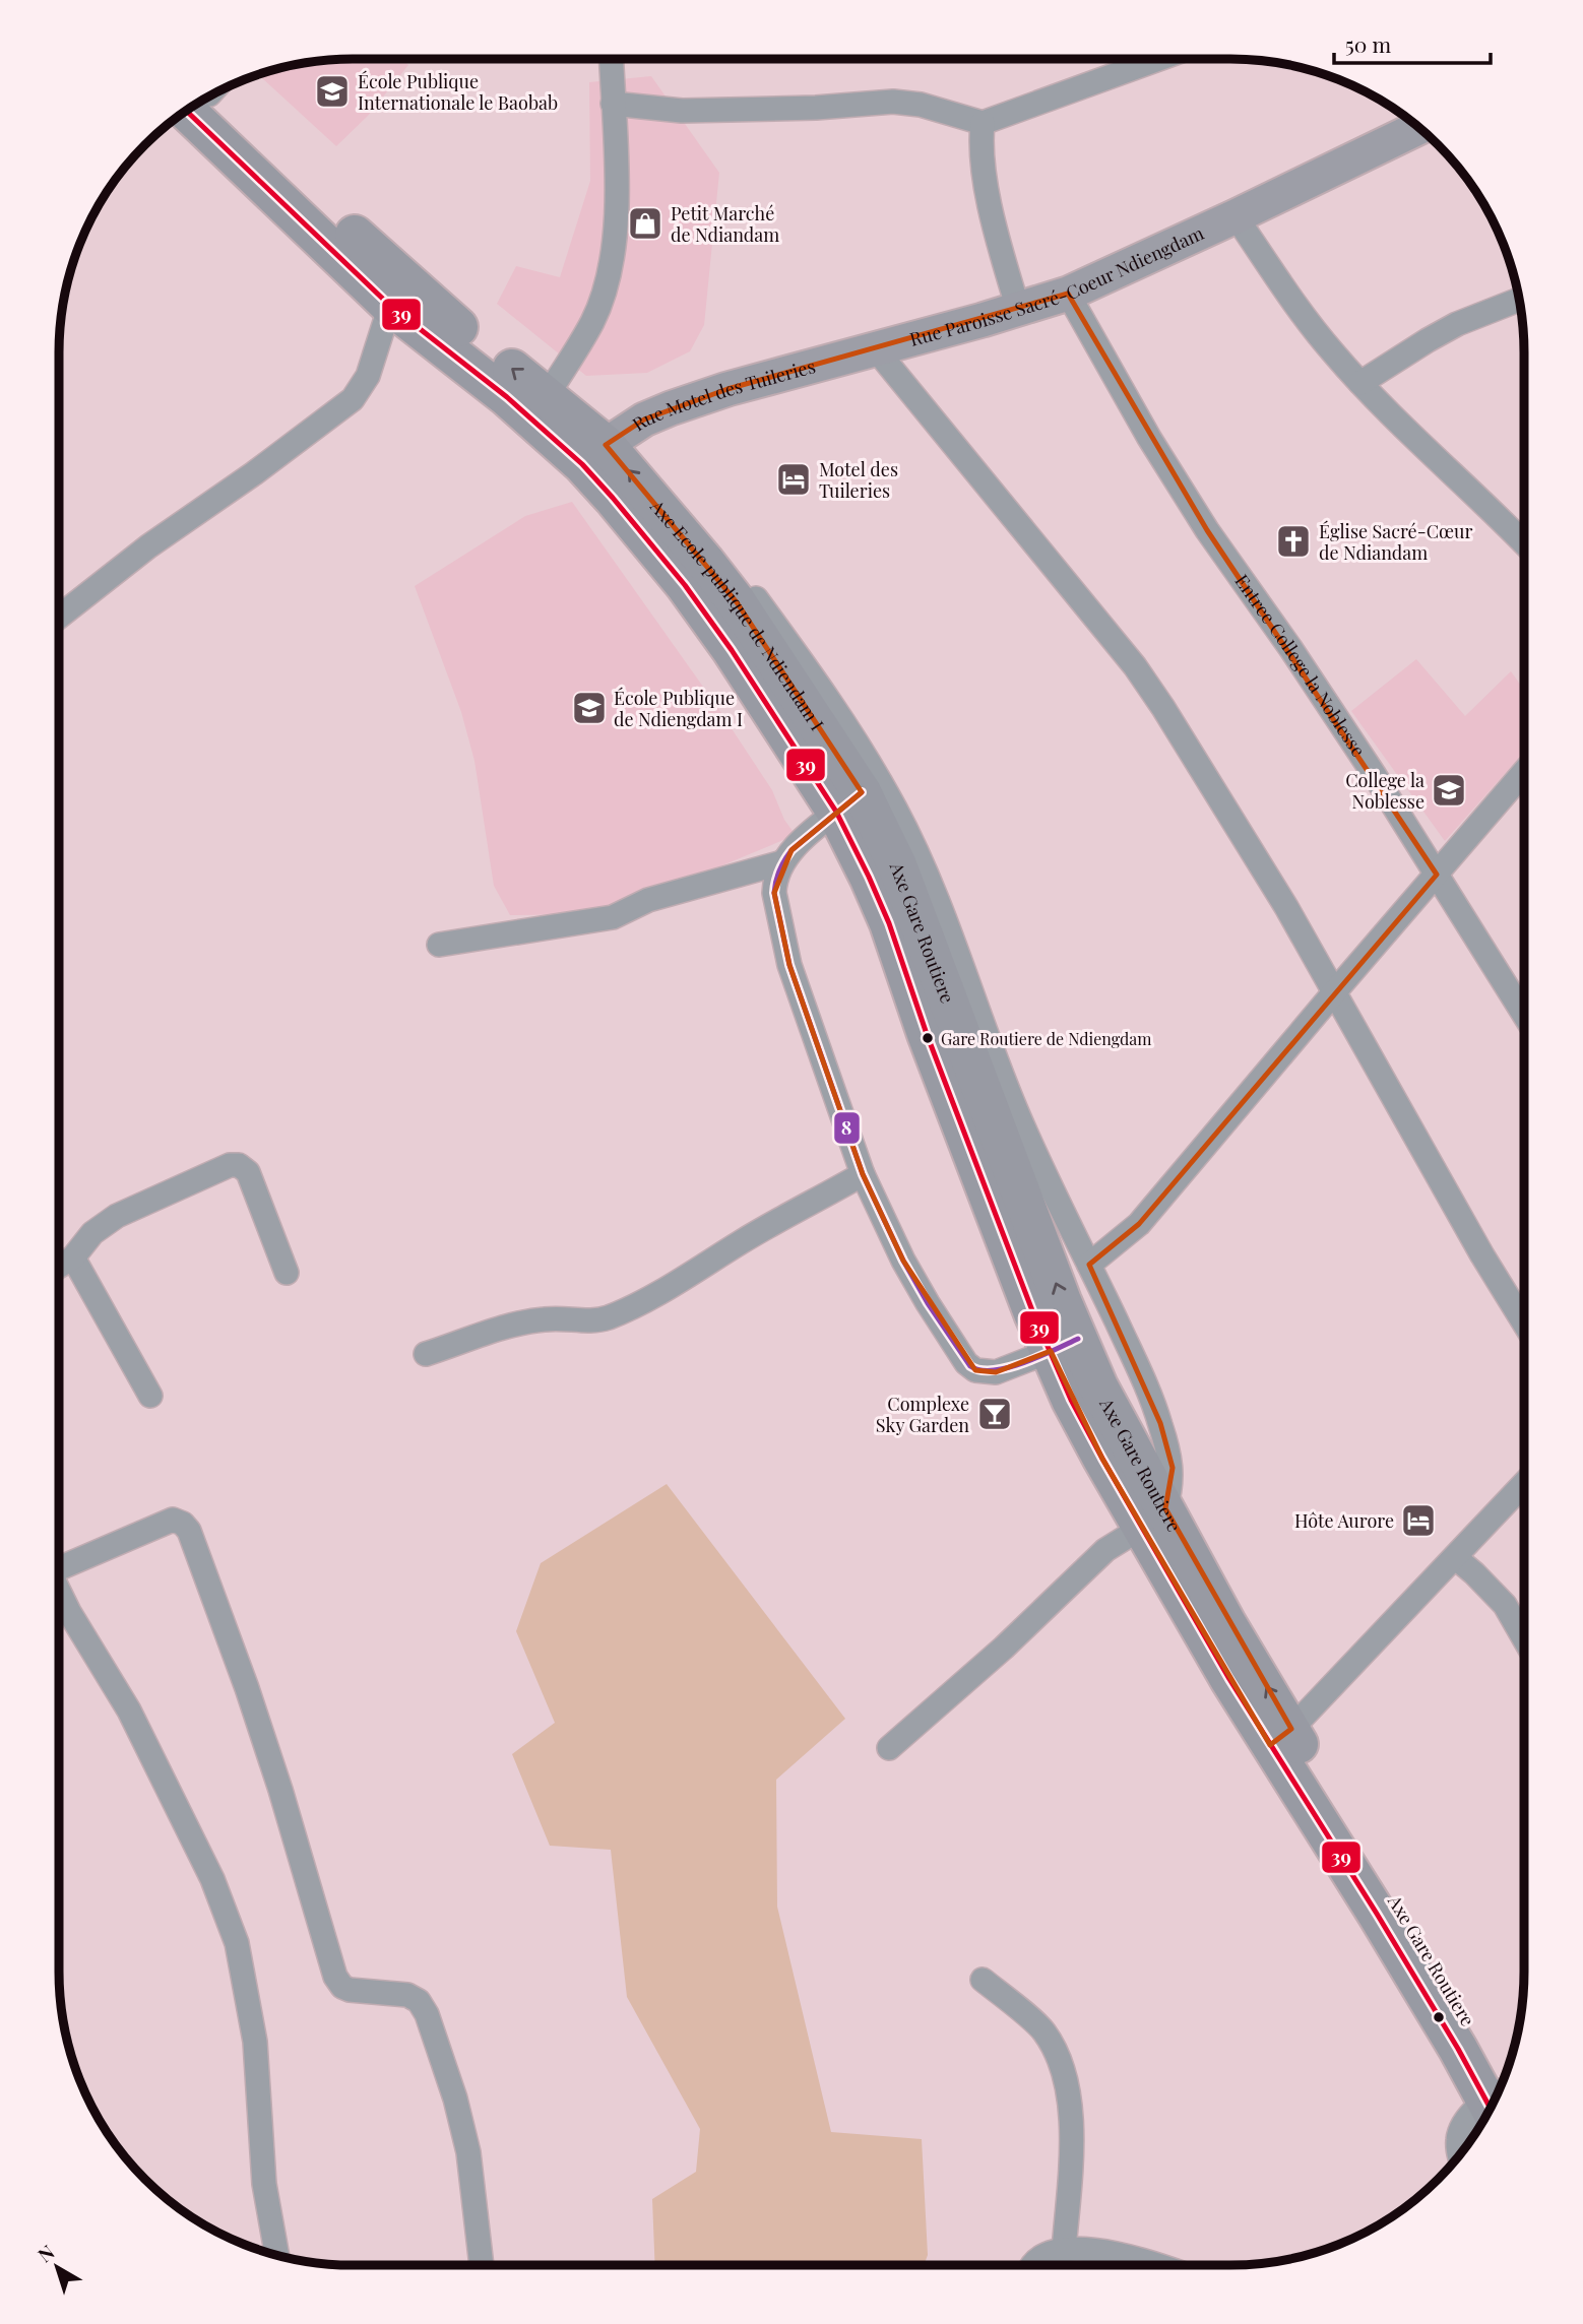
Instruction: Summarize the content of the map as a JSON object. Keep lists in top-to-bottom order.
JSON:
{
  "streets": {
    "highway": ["Axe Ecole publique de Ndiendam I", "Axe Gare Routiere"],
    "street": ["Rue Paroisse Sacré-Coeur Ndiengdam", "Rue Motel des Tuileries", "Entree College la Noblesse"]
  },
  "crossings": [
    ["Rue Paroisse Sacré-Coeur Ndiengdam", "Rue Motel des Tuileries"],
    ["Rue Paroisse Sacré-Coeur Ndiengdam", "Entree College la Noblesse"],
    ["Rue Motel des Tuileries", "Axe Ecole publique de Ndiendam I"],
    ["Axe Ecole publique de Ndiendam I", "Axe Gare Routiere"]
  ],
  "places": {
    "school or university": ["École Publique Internationale le Baobab", "École Publique de Ndiengdam I", "College la Noblesse"],
    "shop": ["Petit Marché de Ndiandam"],
    "hotel": ["Motel des Tuileries", "Hôte Aurore"],
    "church": ["Église Sacré-Cœur de Ndiandam"],
    "other": ["Gare Routiere de Ndiengdam"],
    "bar": ["Complexe Sky Garden"]
  },
  "lines": ["transit line 39", "transit line 8"],
  "scale_bar": "50 m",
  "north": "top left"
}
